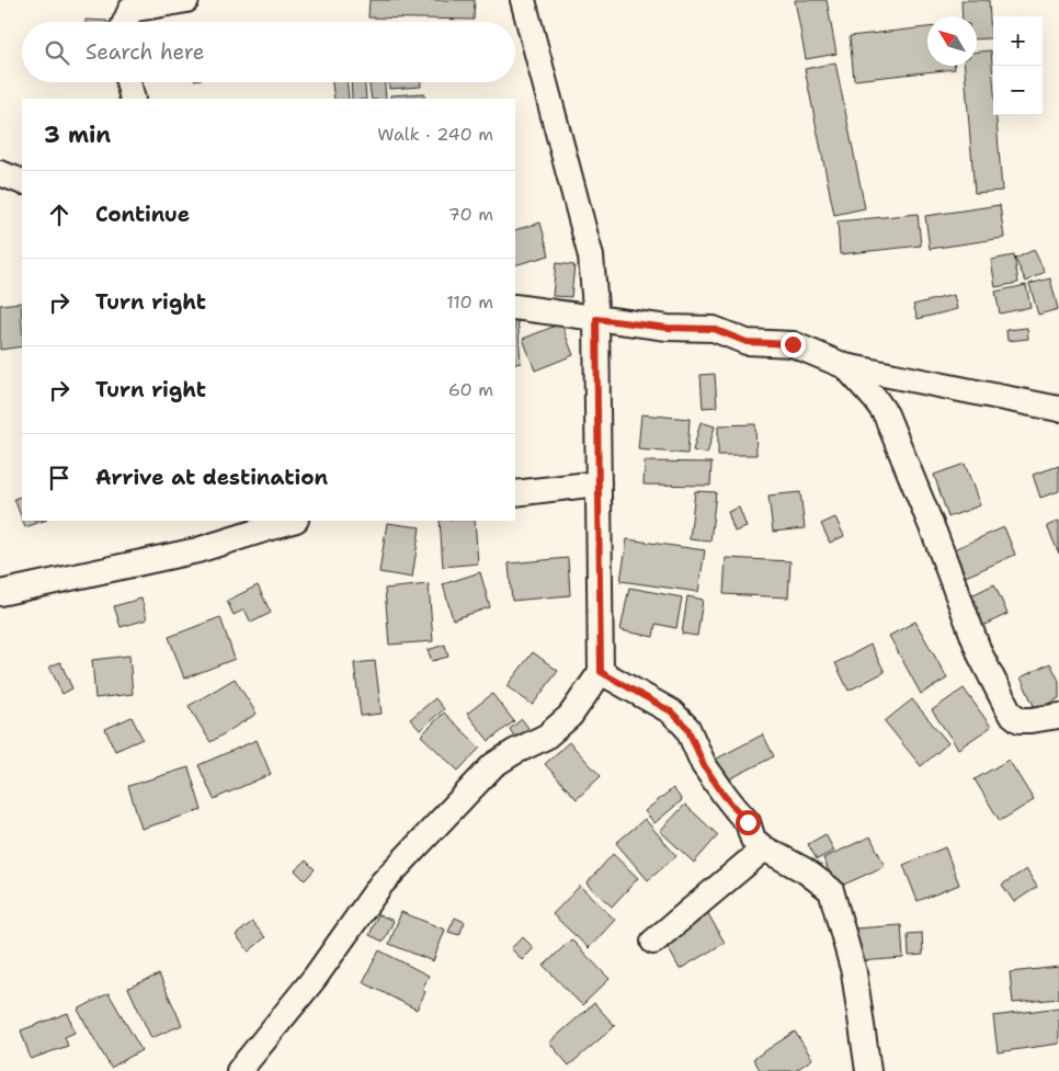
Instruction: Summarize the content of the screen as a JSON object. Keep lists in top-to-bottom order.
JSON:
{
  "north": "top left",
  "page": {
    "map_buttons": ["+", "−"],
    "search": "Search here",
    "heading": ["3 min", "Walk · 240 m"],
    "list": [
      ["Continue", "70 m"],
      ["Turn right", "110 m"],
      ["Turn right", "60 m"],
      "Arrive at destination"
    ]
  }
}
